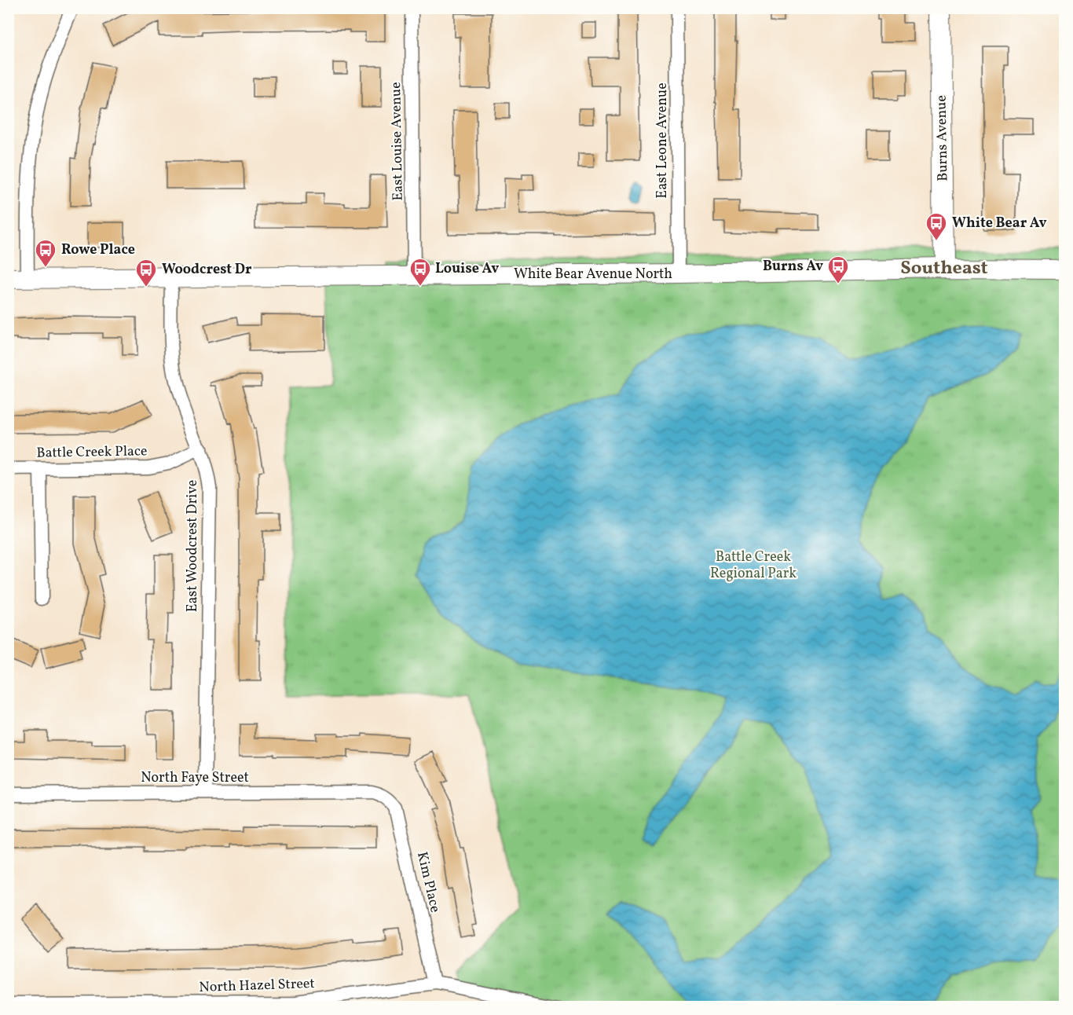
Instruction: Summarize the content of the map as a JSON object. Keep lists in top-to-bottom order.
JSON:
{
  "streets": {
    "street": [
      "Burns Avenue",
      "East Leone Avenue",
      "East Louise Avenue",
      "White Bear Avenue North",
      "Battle Creek Place",
      "East Woodcrest Drive",
      "North Faye Street",
      "Kim Place",
      "North Hazel Street"
    ]
  },
  "crossings": [
    ["Burns Avenue", "White Bear Avenue North"],
    ["East Leone Avenue", "White Bear Avenue North"],
    ["East Louise Avenue", "White Bear Avenue North"],
    ["White Bear Avenue North", "East Woodcrest Drive"],
    ["Battle Creek Place", "East Woodcrest Drive"],
    ["East Woodcrest Drive", "North Faye Street"],
    ["North Faye Street", "Kim Place"],
    ["Kim Place", "North Hazel Street"]
  ],
  "districts": ["Southeast"],
  "parks": ["Battle Creek Regional Park"],
  "places": {
    "bus stop": [
      "White Bear Av",
      "Rowe Place",
      "Burns Av",
      "Louise Av",
      "Woodcrest Dr"
    ]
  }
}
